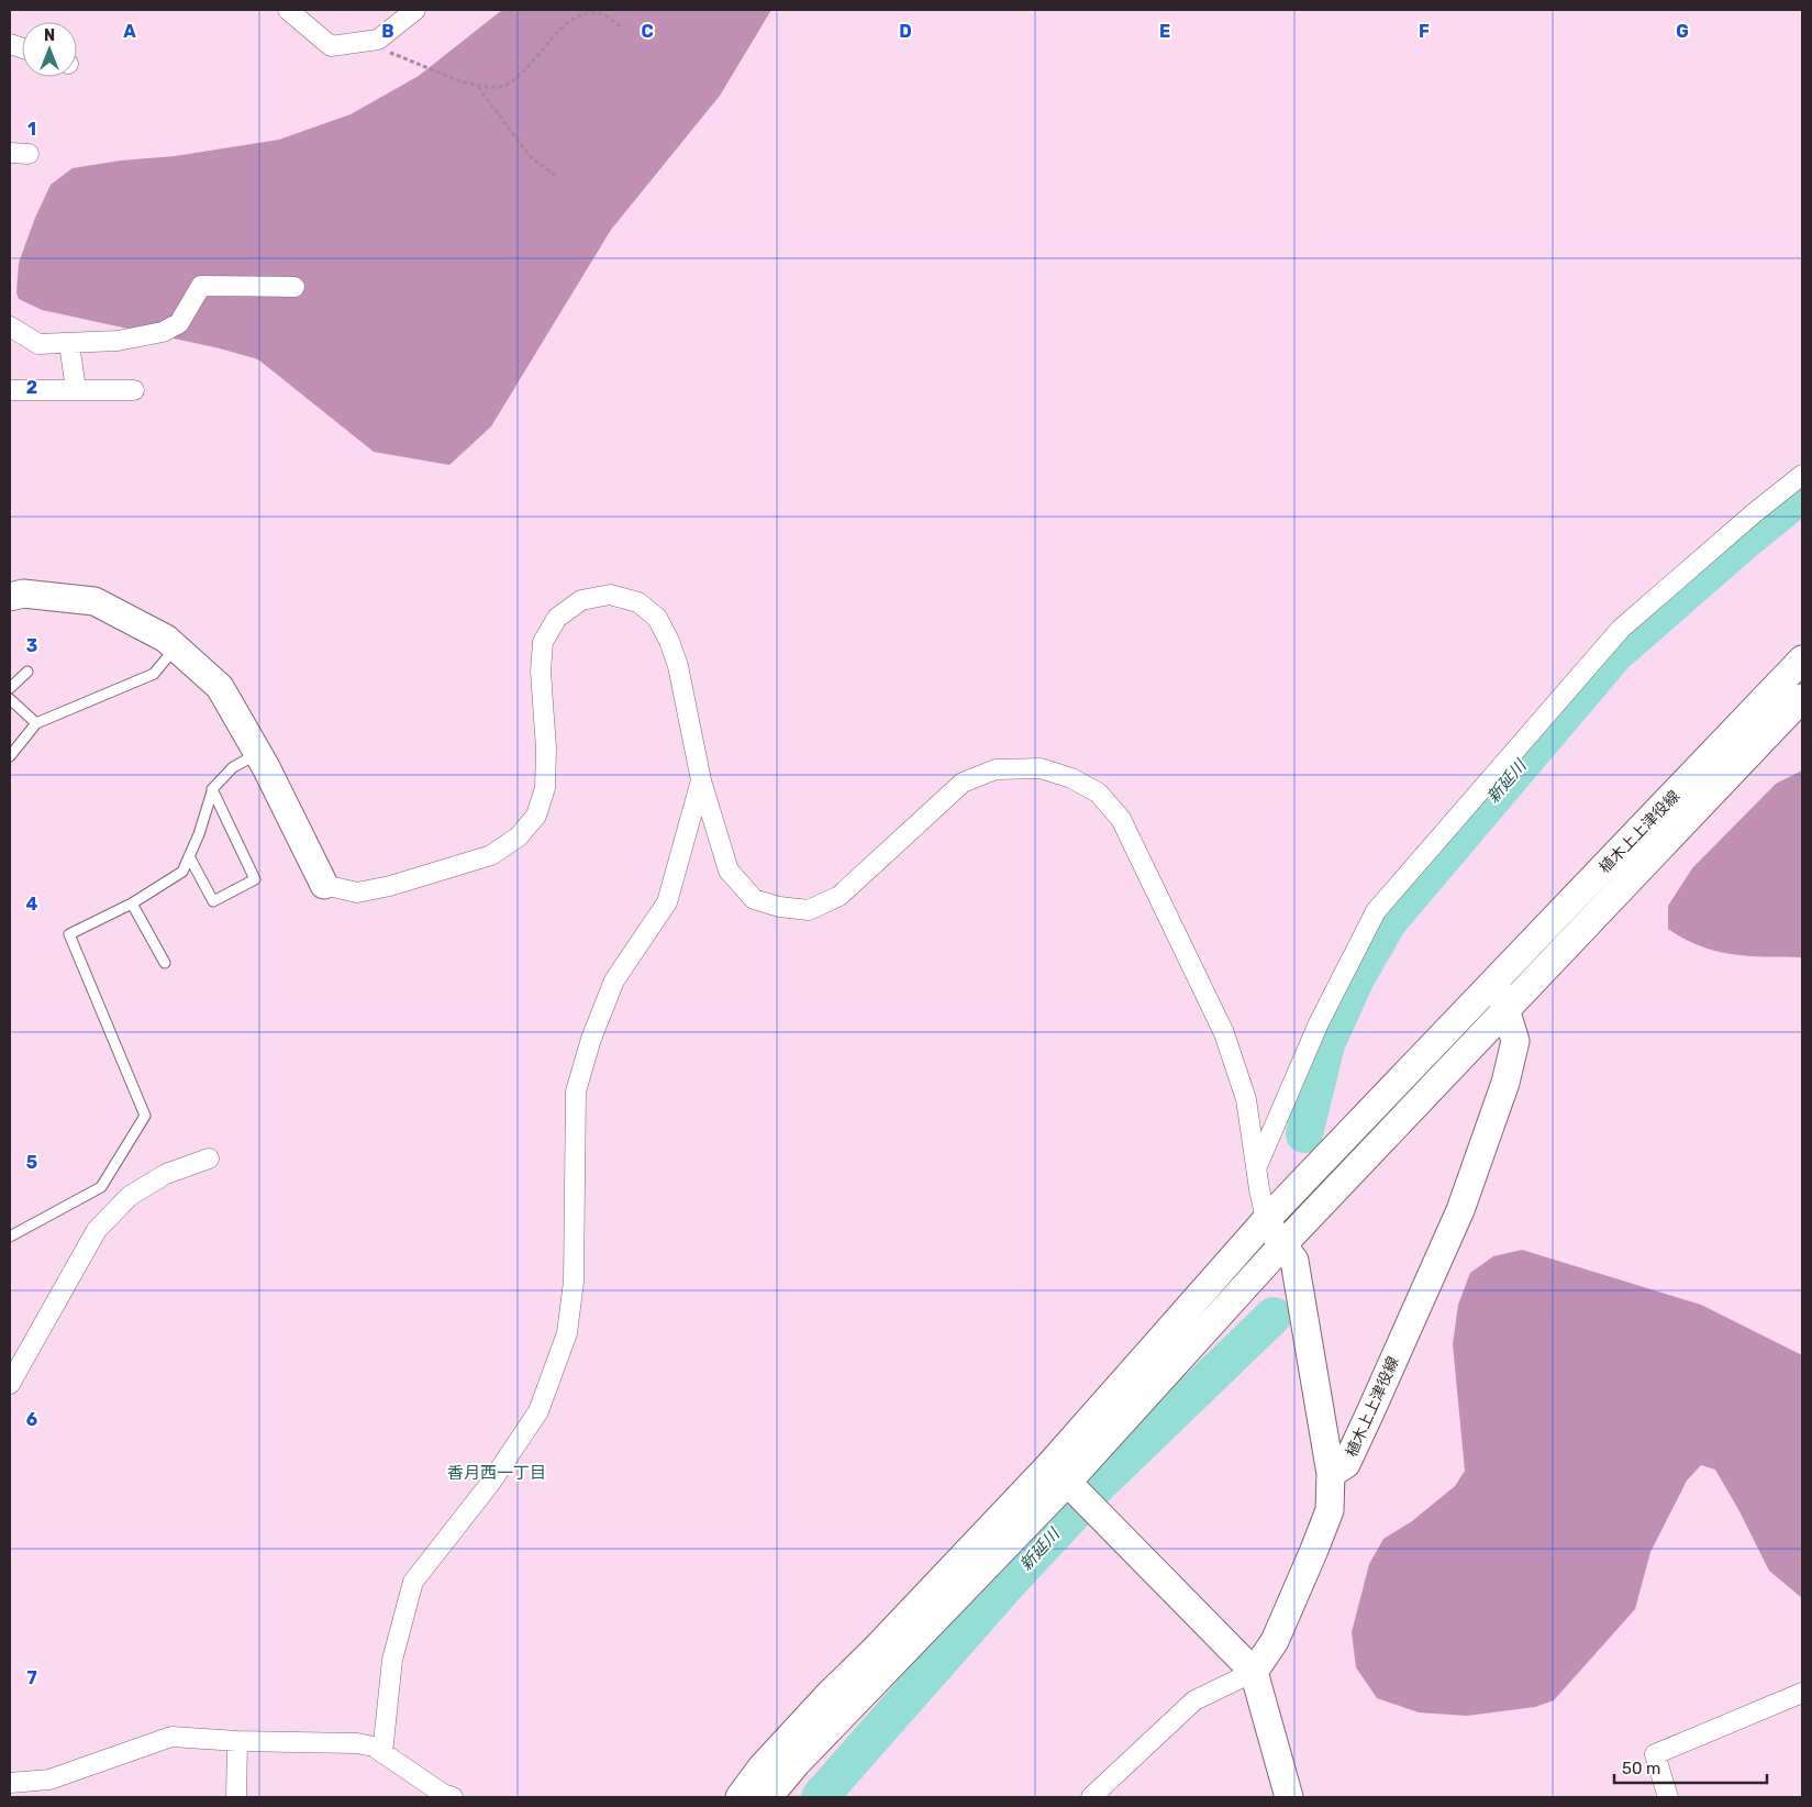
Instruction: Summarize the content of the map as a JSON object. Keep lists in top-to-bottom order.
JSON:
{
  "streets": {
    "street": ["植木上上津役線"]
  },
  "districts": ["香月西一丁目"],
  "water": ["新延川"],
  "scale_bar": "50 m",
  "north": "top",
  "grid": {
    "columns": [
      "A",
      "B",
      "C",
      "D",
      "E",
      "F",
      "G"
    ],
    "rows": [
      "1",
      "2",
      "3",
      "4",
      "5",
      "6",
      "7"
    ]
  }
}
